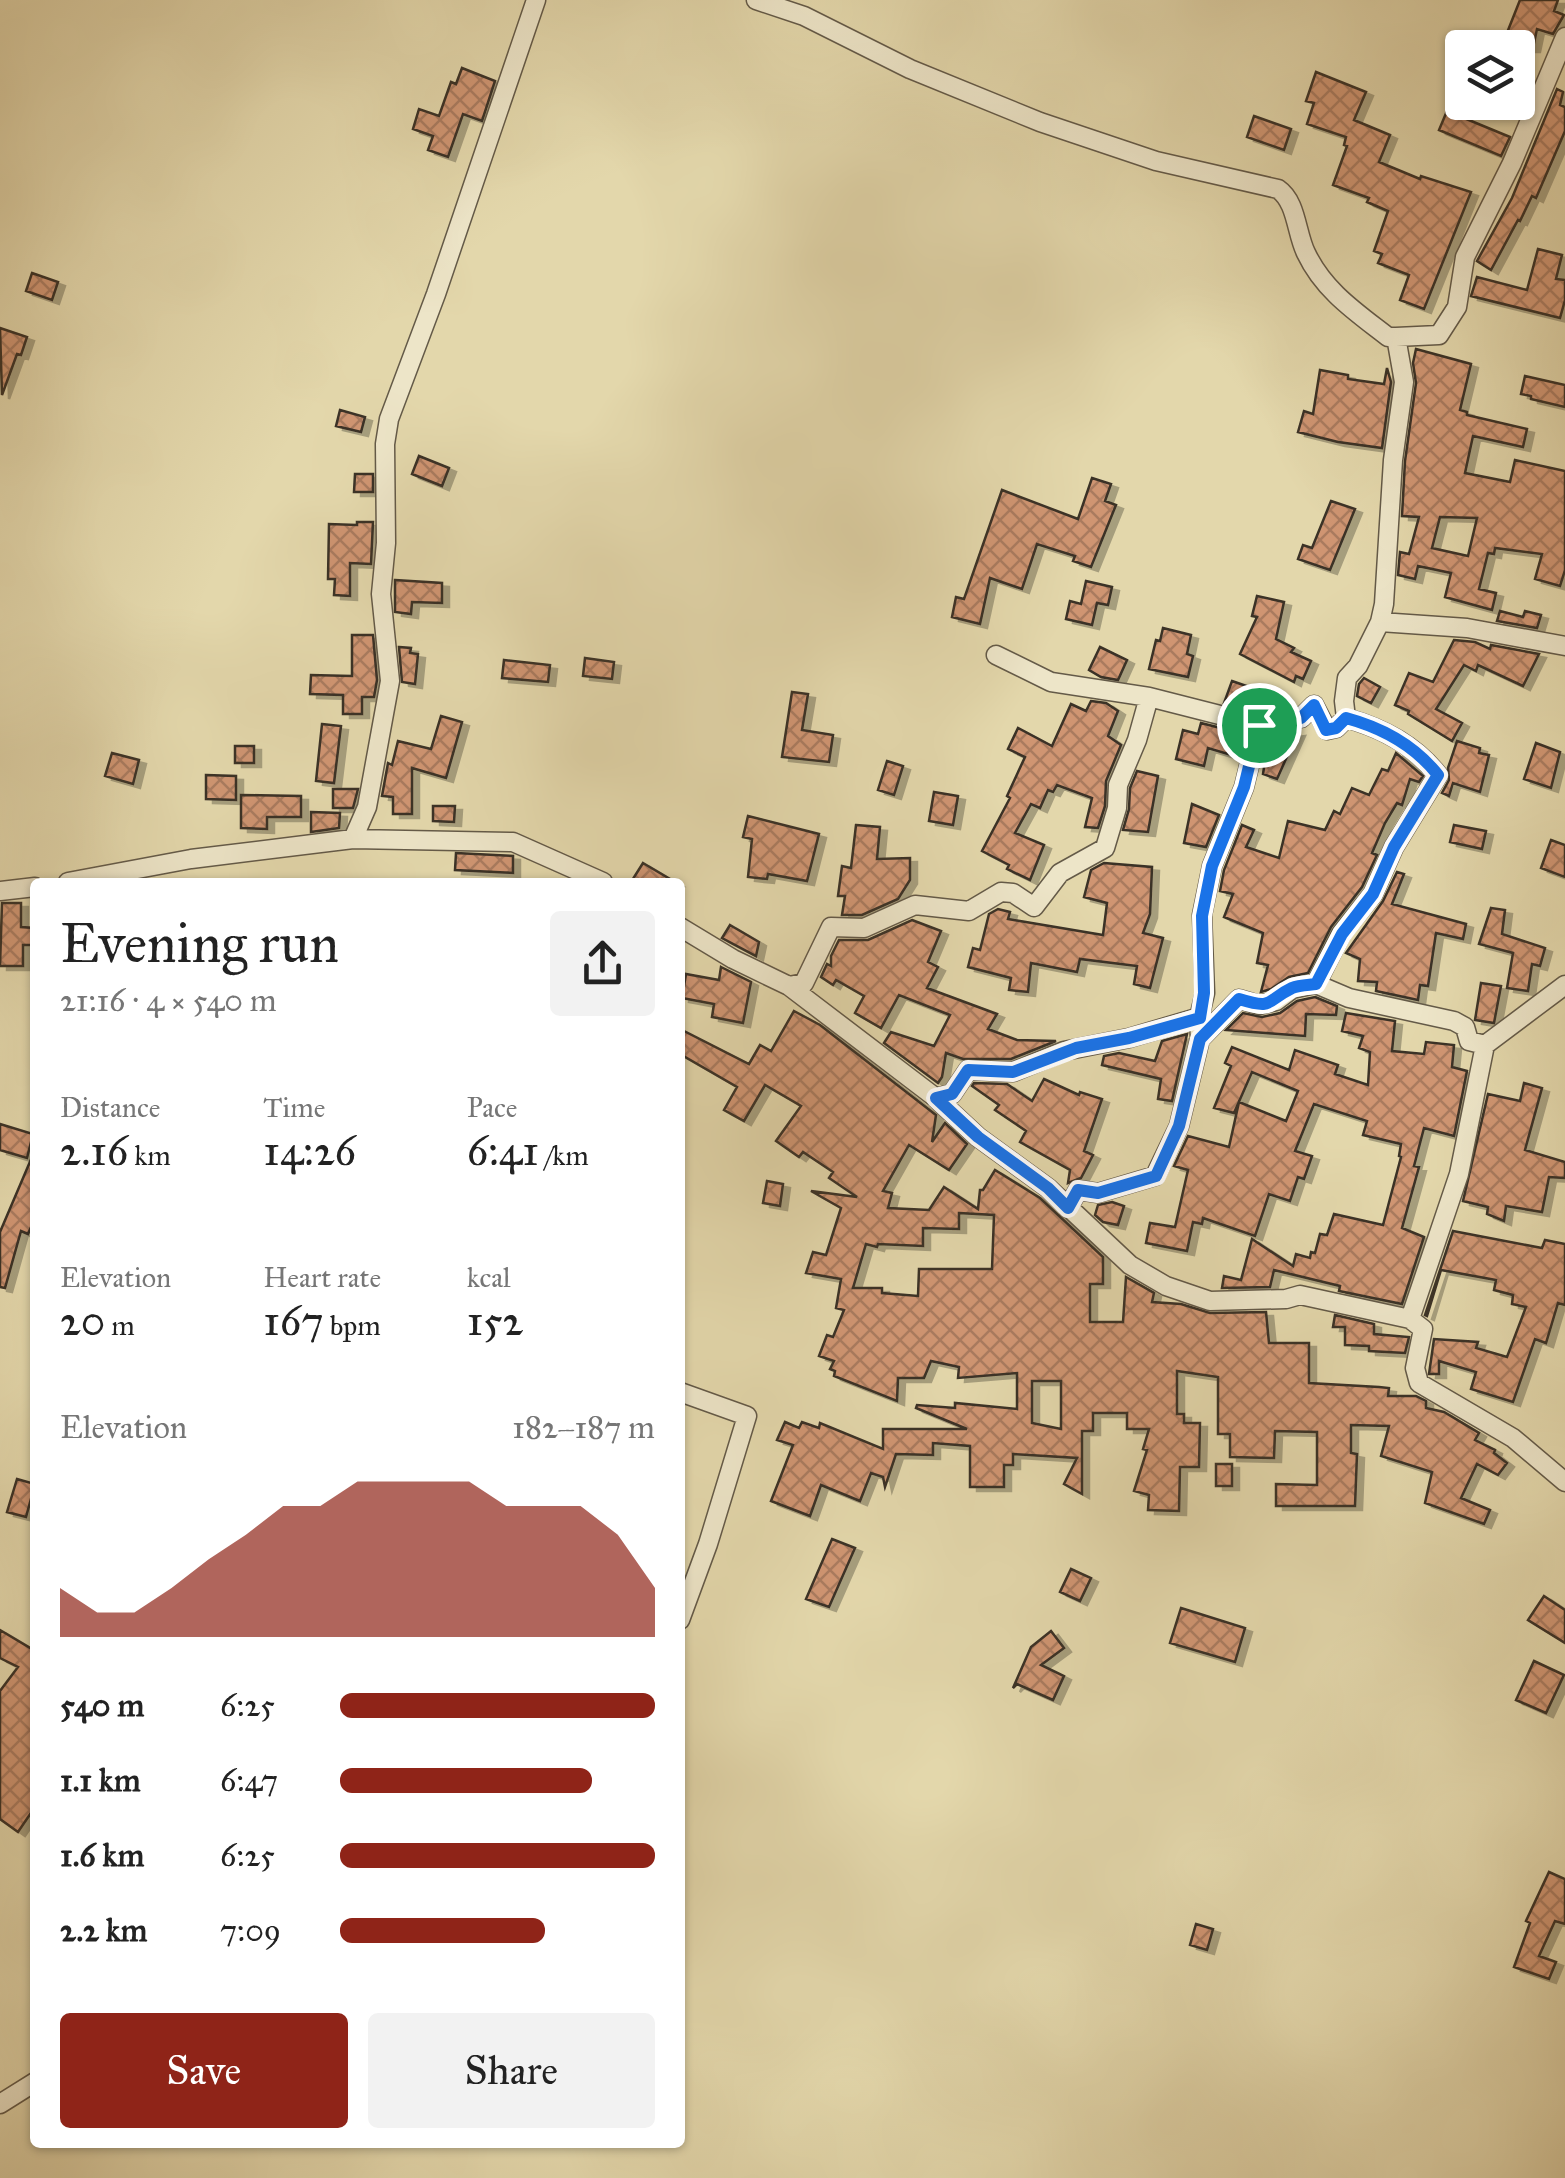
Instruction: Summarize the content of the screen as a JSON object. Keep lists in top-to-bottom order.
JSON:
{
  "page": {
    "heading": ["Evening run", "21:16 · 4 × 540 m"],
    "stats": [
      ["Distance", "2.16 km"],
      ["Time", "14:26"],
      ["Pace", "6:41 /km"],
      ["Elevation", "20 m"],
      ["Heart rate", "167 bpm"],
      ["kcal", "152"]
    ],
    "chart": ["Elevation", "182–187 m"],
    "list": [
      {
        "name": "540 m",
        "note": "6:25"
      },
      {
        "name": "1.1 km",
        "note": "6:47"
      },
      {
        "name": "1.6 km",
        "note": "6:25"
      },
      {
        "name": "2.2 km",
        "note": "7:09"
      }
    ],
    "buttons": ["Save", "Share"]
  }
}
